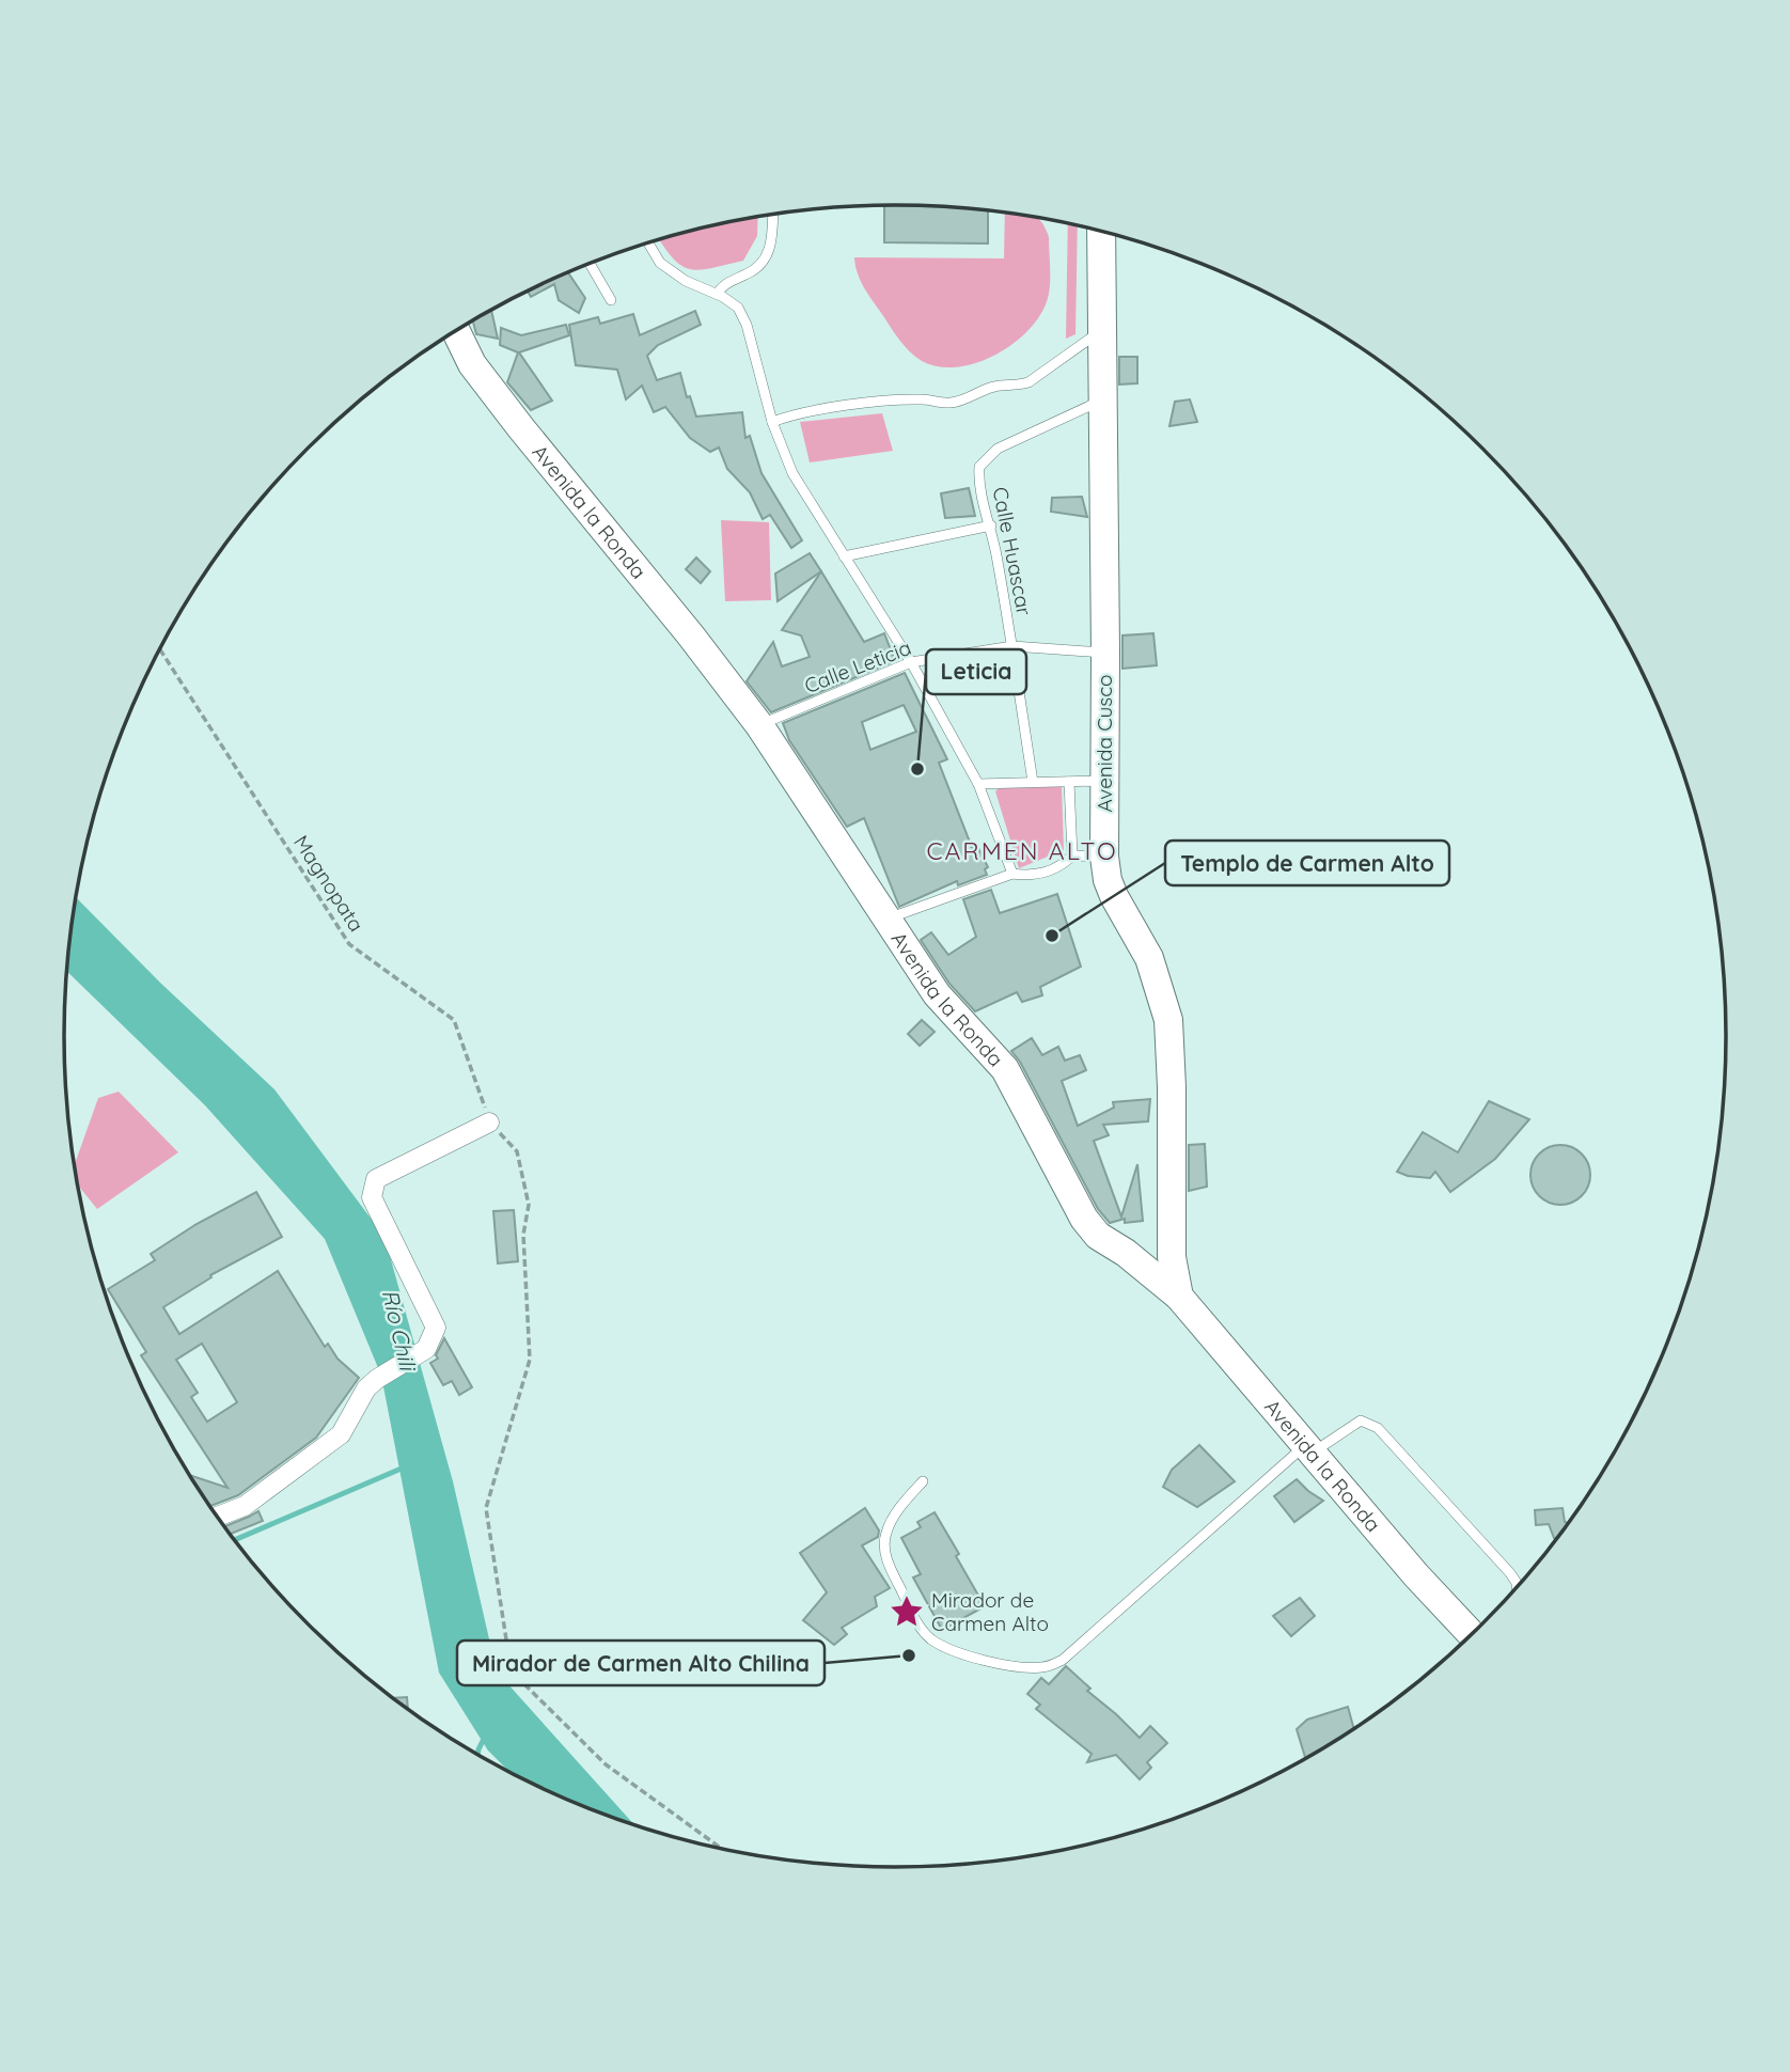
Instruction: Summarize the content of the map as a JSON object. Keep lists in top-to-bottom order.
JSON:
{
  "streets": {
    "main road": ["Avenida la Ronda", "Avenida Cusco"],
    "lane": ["Calle Huascar", "Calle Leticia"],
    "path": ["Magnopata"]
  },
  "crossings": [
    ["Avenida la Ronda", "Calle Leticia"],
    ["Avenida la Ronda", "Avenida Cusco"],
    ["Calle Huascar", "Calle Leticia"],
    ["Calle Huascar", "Avenida Cusco"],
    ["Calle Leticia", "Avenida Cusco"]
  ],
  "districts": ["CARMEN ALTO"],
  "water": ["Río Chili"],
  "places": {
    "other": ["Leticia", "Templo de Carmen Alto", "Mirador de Carmen Alto Chilina"],
    "place": ["Mirador de Carmen Alto"]
  }
}
